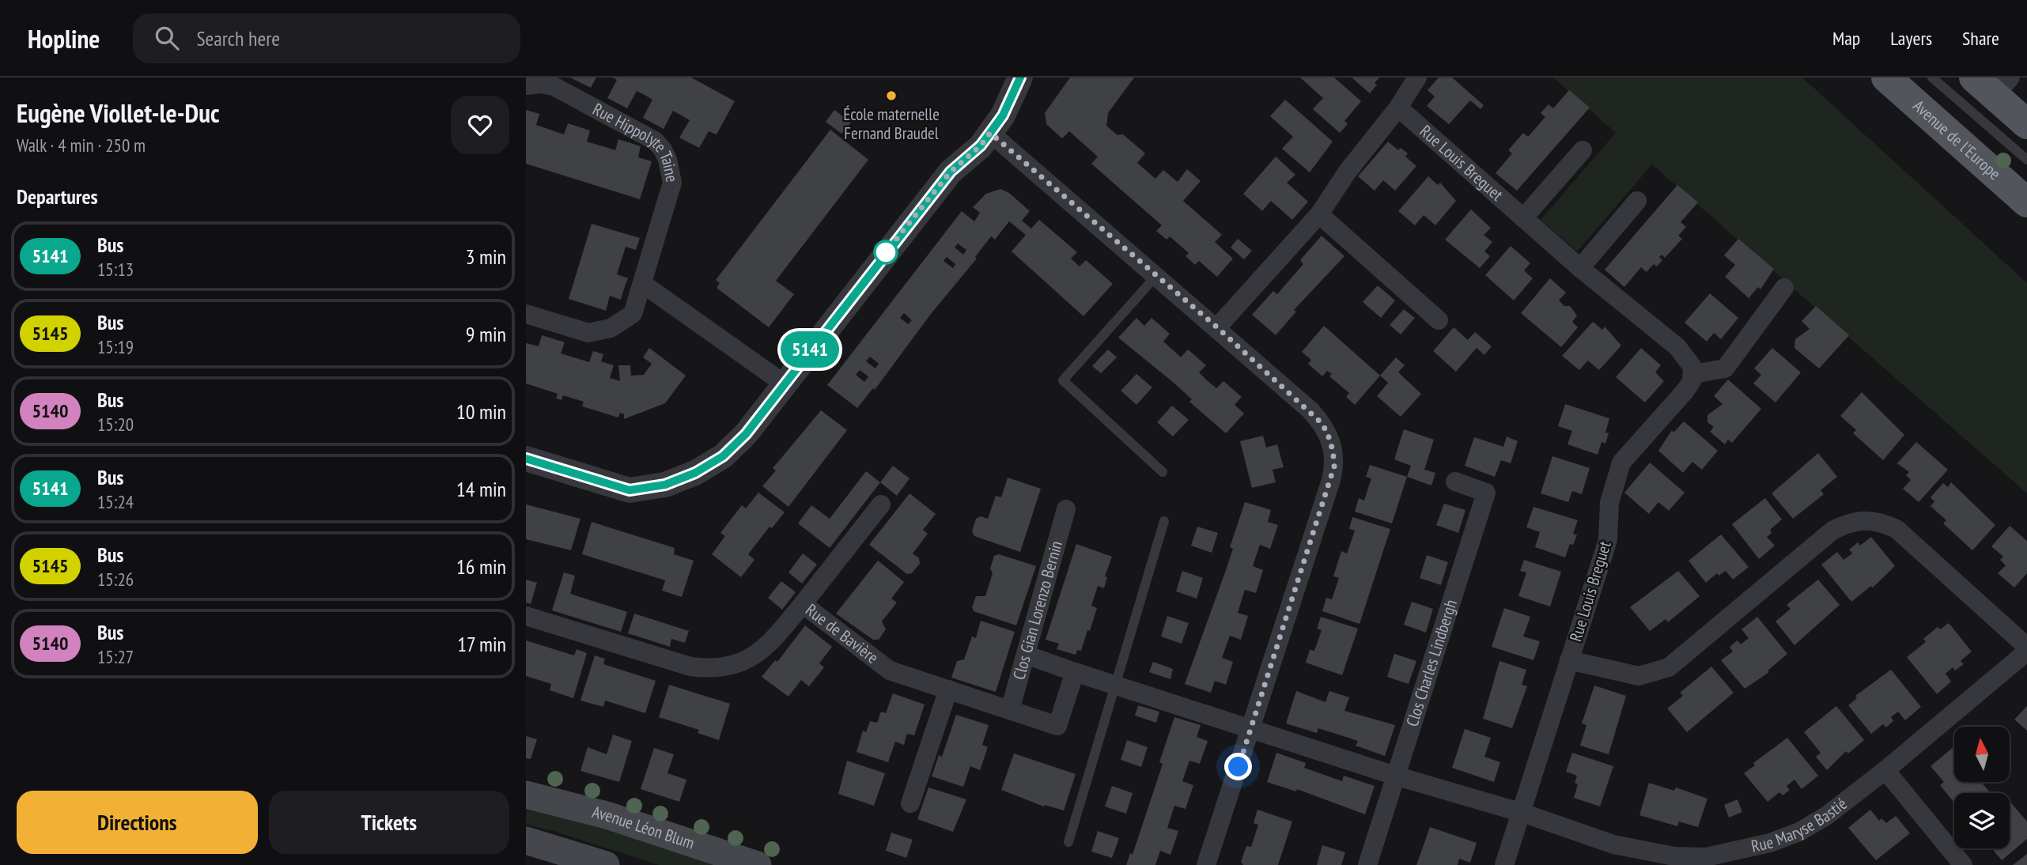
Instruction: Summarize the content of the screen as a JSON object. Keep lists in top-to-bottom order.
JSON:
{
  "streets": {
    "main road": ["Avenue de l'Europe", "Avenue Léon Blum"],
    "street": [
      "Rue Hippolyte Taine",
      "Rue Louis Breguet",
      "Clos Gian Lorenzo Bernin",
      "Rue de Bavière",
      "Clos Charles Lindbergh",
      "Rue Maryse Bastié"
    ]
  },
  "crossings": [
    ["Rue Louis Breguet", "Rue Maryse Bastié"],
    ["Clos Gian Lorenzo Bernin", "Rue de Bavière"]
  ],
  "places": ["École maternelle Fernand Braudel"],
  "lines": ["bus line 5141"],
  "north": "top",
  "page": {
    "header": "Hopline",
    "search": "Search here",
    "nav": ["Map", "Layers", "Share"],
    "heading": [
      ["Eugène Viollet-le-Duc", "Walk · 4 min · 250 m"],
      "Departures"
    ],
    "on_map": "5141",
    "list": [
      {
        "mark": "5141",
        "name": "Bus",
        "note": "15:13",
        "value": "3 min"
      },
      {
        "mark": "5145",
        "name": "Bus",
        "note": "15:19",
        "value": "9 min"
      },
      {
        "mark": "5140",
        "name": "Bus",
        "note": "15:20",
        "value": "10 min"
      },
      {
        "mark": "5141",
        "name": "Bus",
        "note": "15:24",
        "value": "14 min"
      },
      {
        "mark": "5145",
        "name": "Bus",
        "note": "15:26",
        "value": "16 min"
      },
      {
        "mark": "5140",
        "name": "Bus",
        "note": "15:27",
        "value": "17 min"
      }
    ],
    "buttons": ["Directions", "Tickets"]
  }
}
